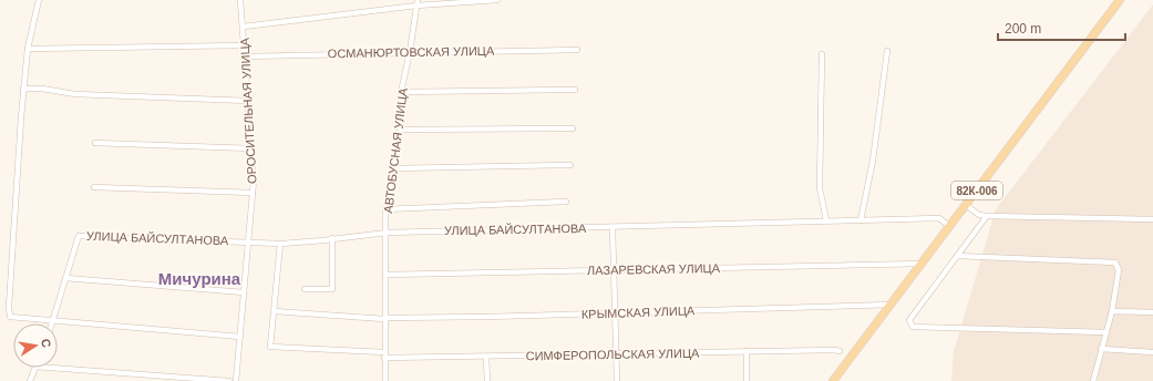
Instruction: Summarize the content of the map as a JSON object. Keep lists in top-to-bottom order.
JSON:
{
  "streets": {
    "main road": ["82К-006"],
    "street": [
      "ОСМАНЮРТОВСКАЯ УЛИЦА",
      "ОРОСИТЕЛЬНАЯ УЛИЦА",
      "АВТОБУСНАЯ УЛИЦА",
      "УЛИЦА БАЙСУЛТАНОВА",
      "ЛАЗАРЕВСКАЯ УЛИЦА",
      "КРЫМСКАЯ УЛИЦА",
      "СИМФЕРОПОЛЬСКАЯ УЛИЦА"
    ]
  },
  "crossings": [
    ["ОСМАНЮРТОВСКАЯ УЛИЦА", "ОРОСИТЕЛЬНАЯ УЛИЦА"],
    ["ОСМАНЮРТОВСКАЯ УЛИЦА", "АВТОБУСНАЯ УЛИЦА"],
    ["ОРОСИТЕЛЬНАЯ УЛИЦА", "УЛИЦА БАЙСУЛТАНОВА"],
    ["АВТОБУСНАЯ УЛИЦА", "УЛИЦА БАЙСУЛТАНОВА"],
    ["АВТОБУСНАЯ УЛИЦА", "ЛАЗАРЕВСКАЯ УЛИЦА"],
    ["АВТОБУСНАЯ УЛИЦА", "КРЫМСКАЯ УЛИЦА"],
    ["АВТОБУСНАЯ УЛИЦА", "СИМФЕРОПОЛЬСКАЯ УЛИЦА"],
    ["82К-006", "УЛИЦА БАЙСУЛТАНОВА"],
    ["82К-006", "ЛАЗАРЕВСКАЯ УЛИЦА"],
    ["82К-006", "КРЫМСКАЯ УЛИЦА"]
  ],
  "districts": ["Мичурина"],
  "scale_bar": "200 m",
  "north": "right"
}
